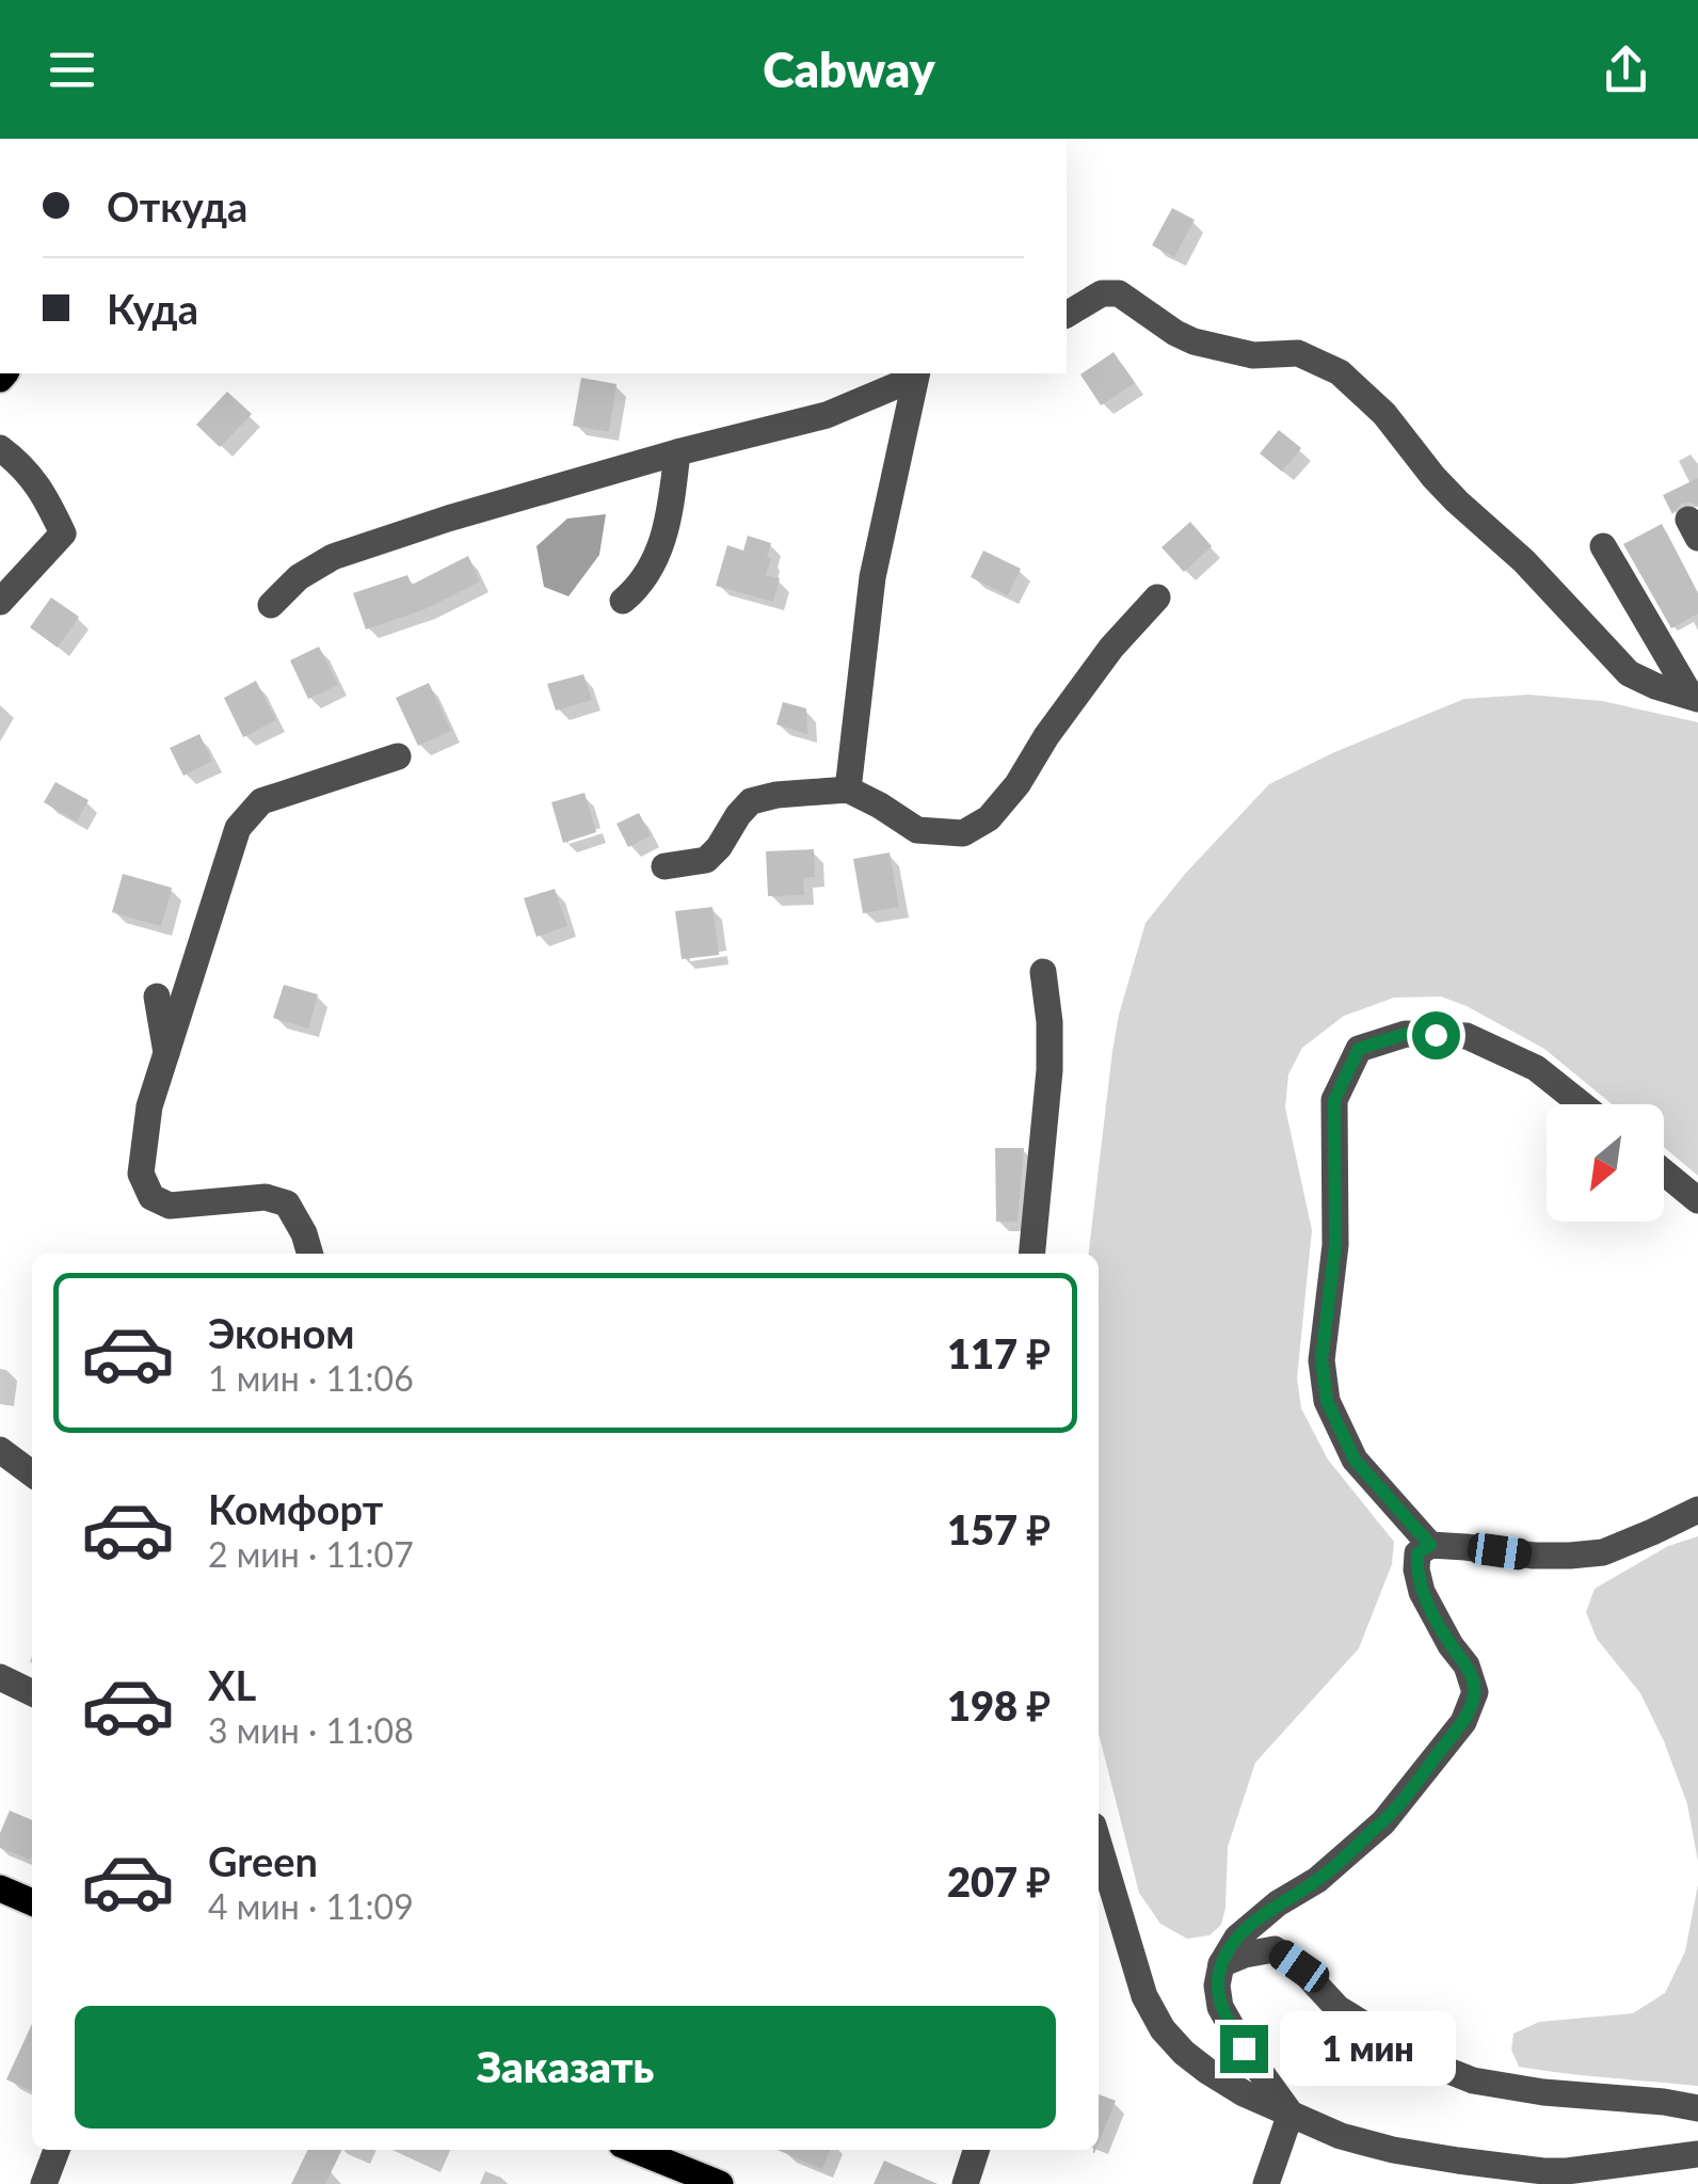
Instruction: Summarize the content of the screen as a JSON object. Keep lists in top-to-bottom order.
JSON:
{
  "north": "bottom left",
  "page": {
    "header": "Cabway",
    "banner": ["Откуда", "Куда"],
    "list": [
      {
        "name": "Эконом",
        "note": "1 мин · 11:06",
        "value": "117 ₽"
      },
      {
        "name": "Комфорт",
        "note": "2 мин · 11:07",
        "value": "157 ₽"
      },
      {
        "name": "XL",
        "note": "3 мин · 11:08",
        "value": "198 ₽"
      },
      {
        "name": "Green",
        "note": "4 мин · 11:09",
        "value": "207 ₽"
      }
    ],
    "buttons": "Заказать",
    "bubble": "1 мин"
  }
}
